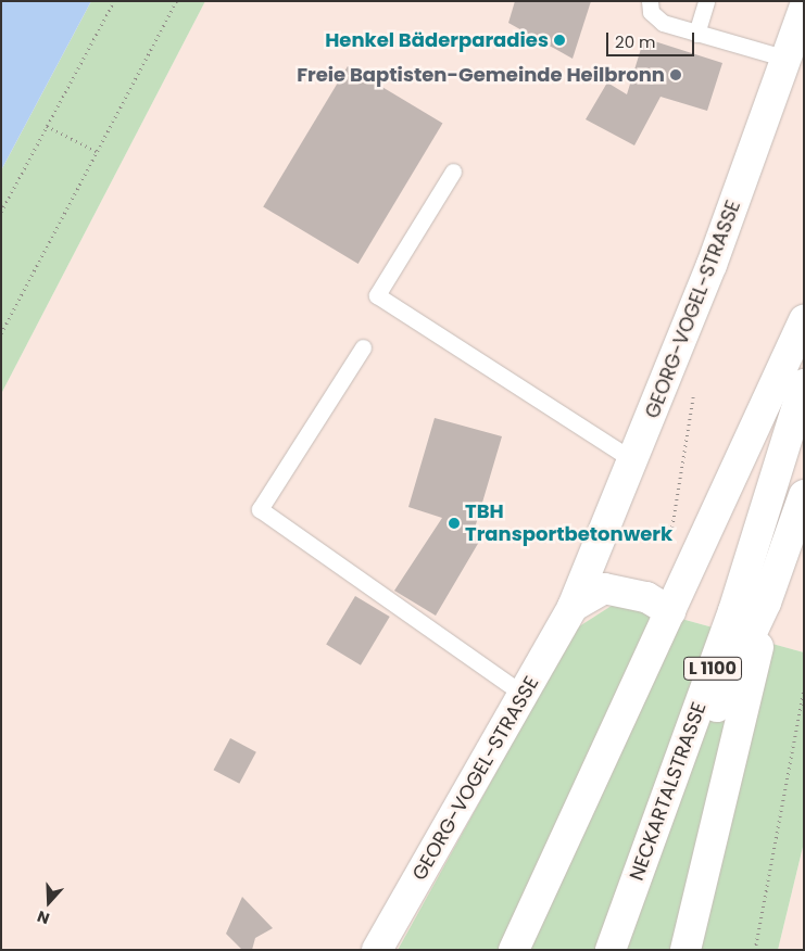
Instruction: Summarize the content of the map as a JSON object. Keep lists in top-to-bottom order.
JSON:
{
  "streets": {
    "main road": ["GEORG-VOGEL-STRASSE", "L 1100", "NECKARTALSTRASSE"]
  },
  "places": ["Henkel Bäderparadies", "Freie Baptisten-Gemeinde Heilbronn", "TBH Transportbetonwerk"],
  "scale_bar": "20 m",
  "north": "bottom"
}
